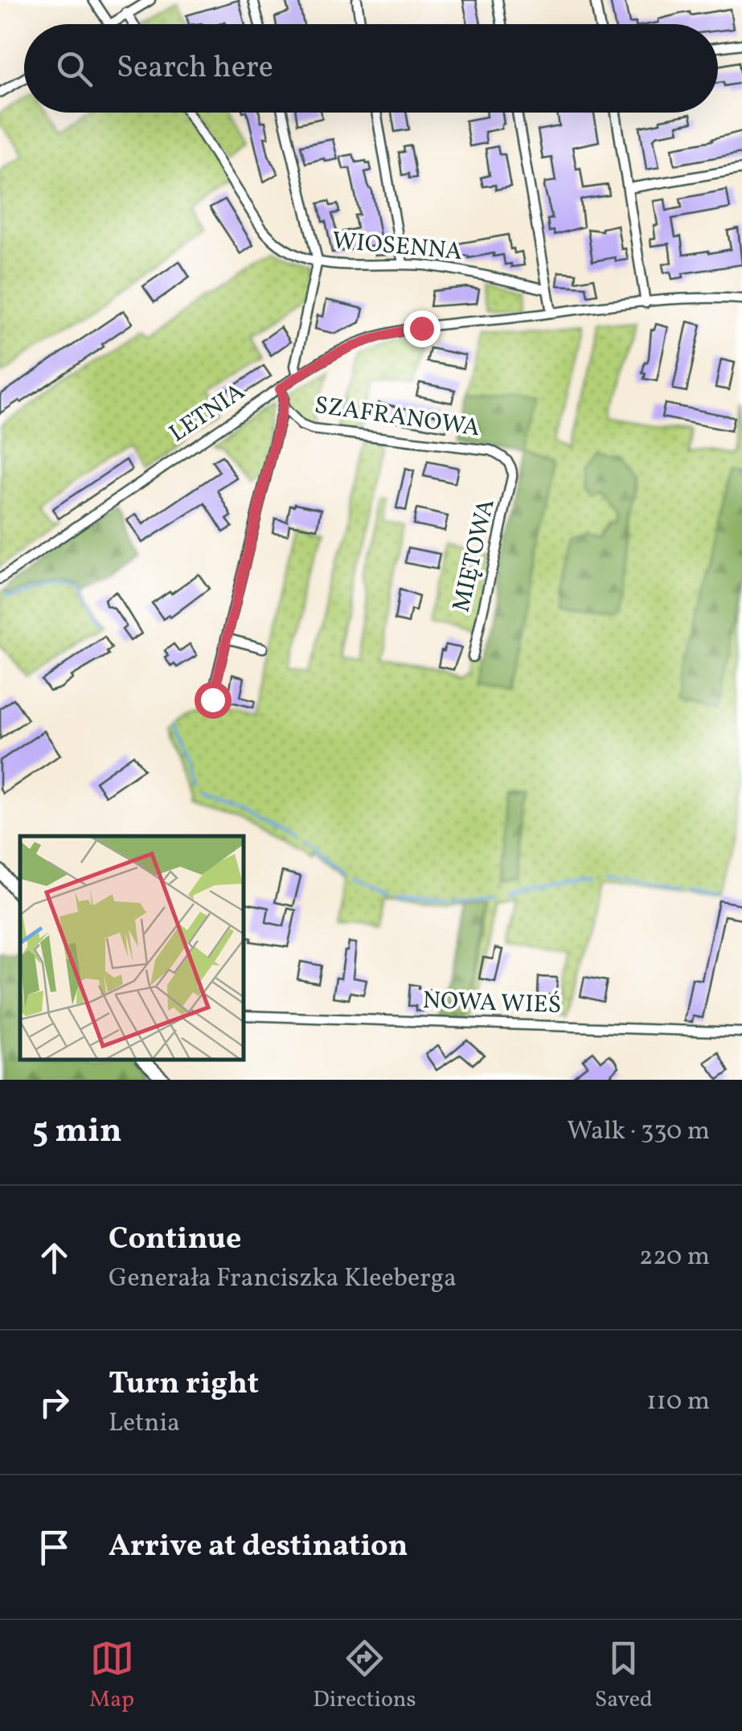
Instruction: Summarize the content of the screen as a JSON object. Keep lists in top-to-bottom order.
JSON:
{
  "streets": {
    "street": [
      "WIOSENNA",
      "LETNIA",
      "SZAFRANOWA",
      "MIĘTOWA",
      "NOWA WIEŚ"
    ]
  },
  "crossings": [
    ["SZAFRANOWA", "MIĘTOWA"]
  ],
  "page": {
    "search": "Search here",
    "heading": ["5 min", "Walk · 330 m"],
    "list": [
      ["Continue", "Generała Franciszka Kleeberga", "220 m"],
      ["Turn right", "Letnia", "110 m"],
      "Arrive at destination"
    ],
    "nav": ["Map", "Directions", "Saved"]
  }
}
